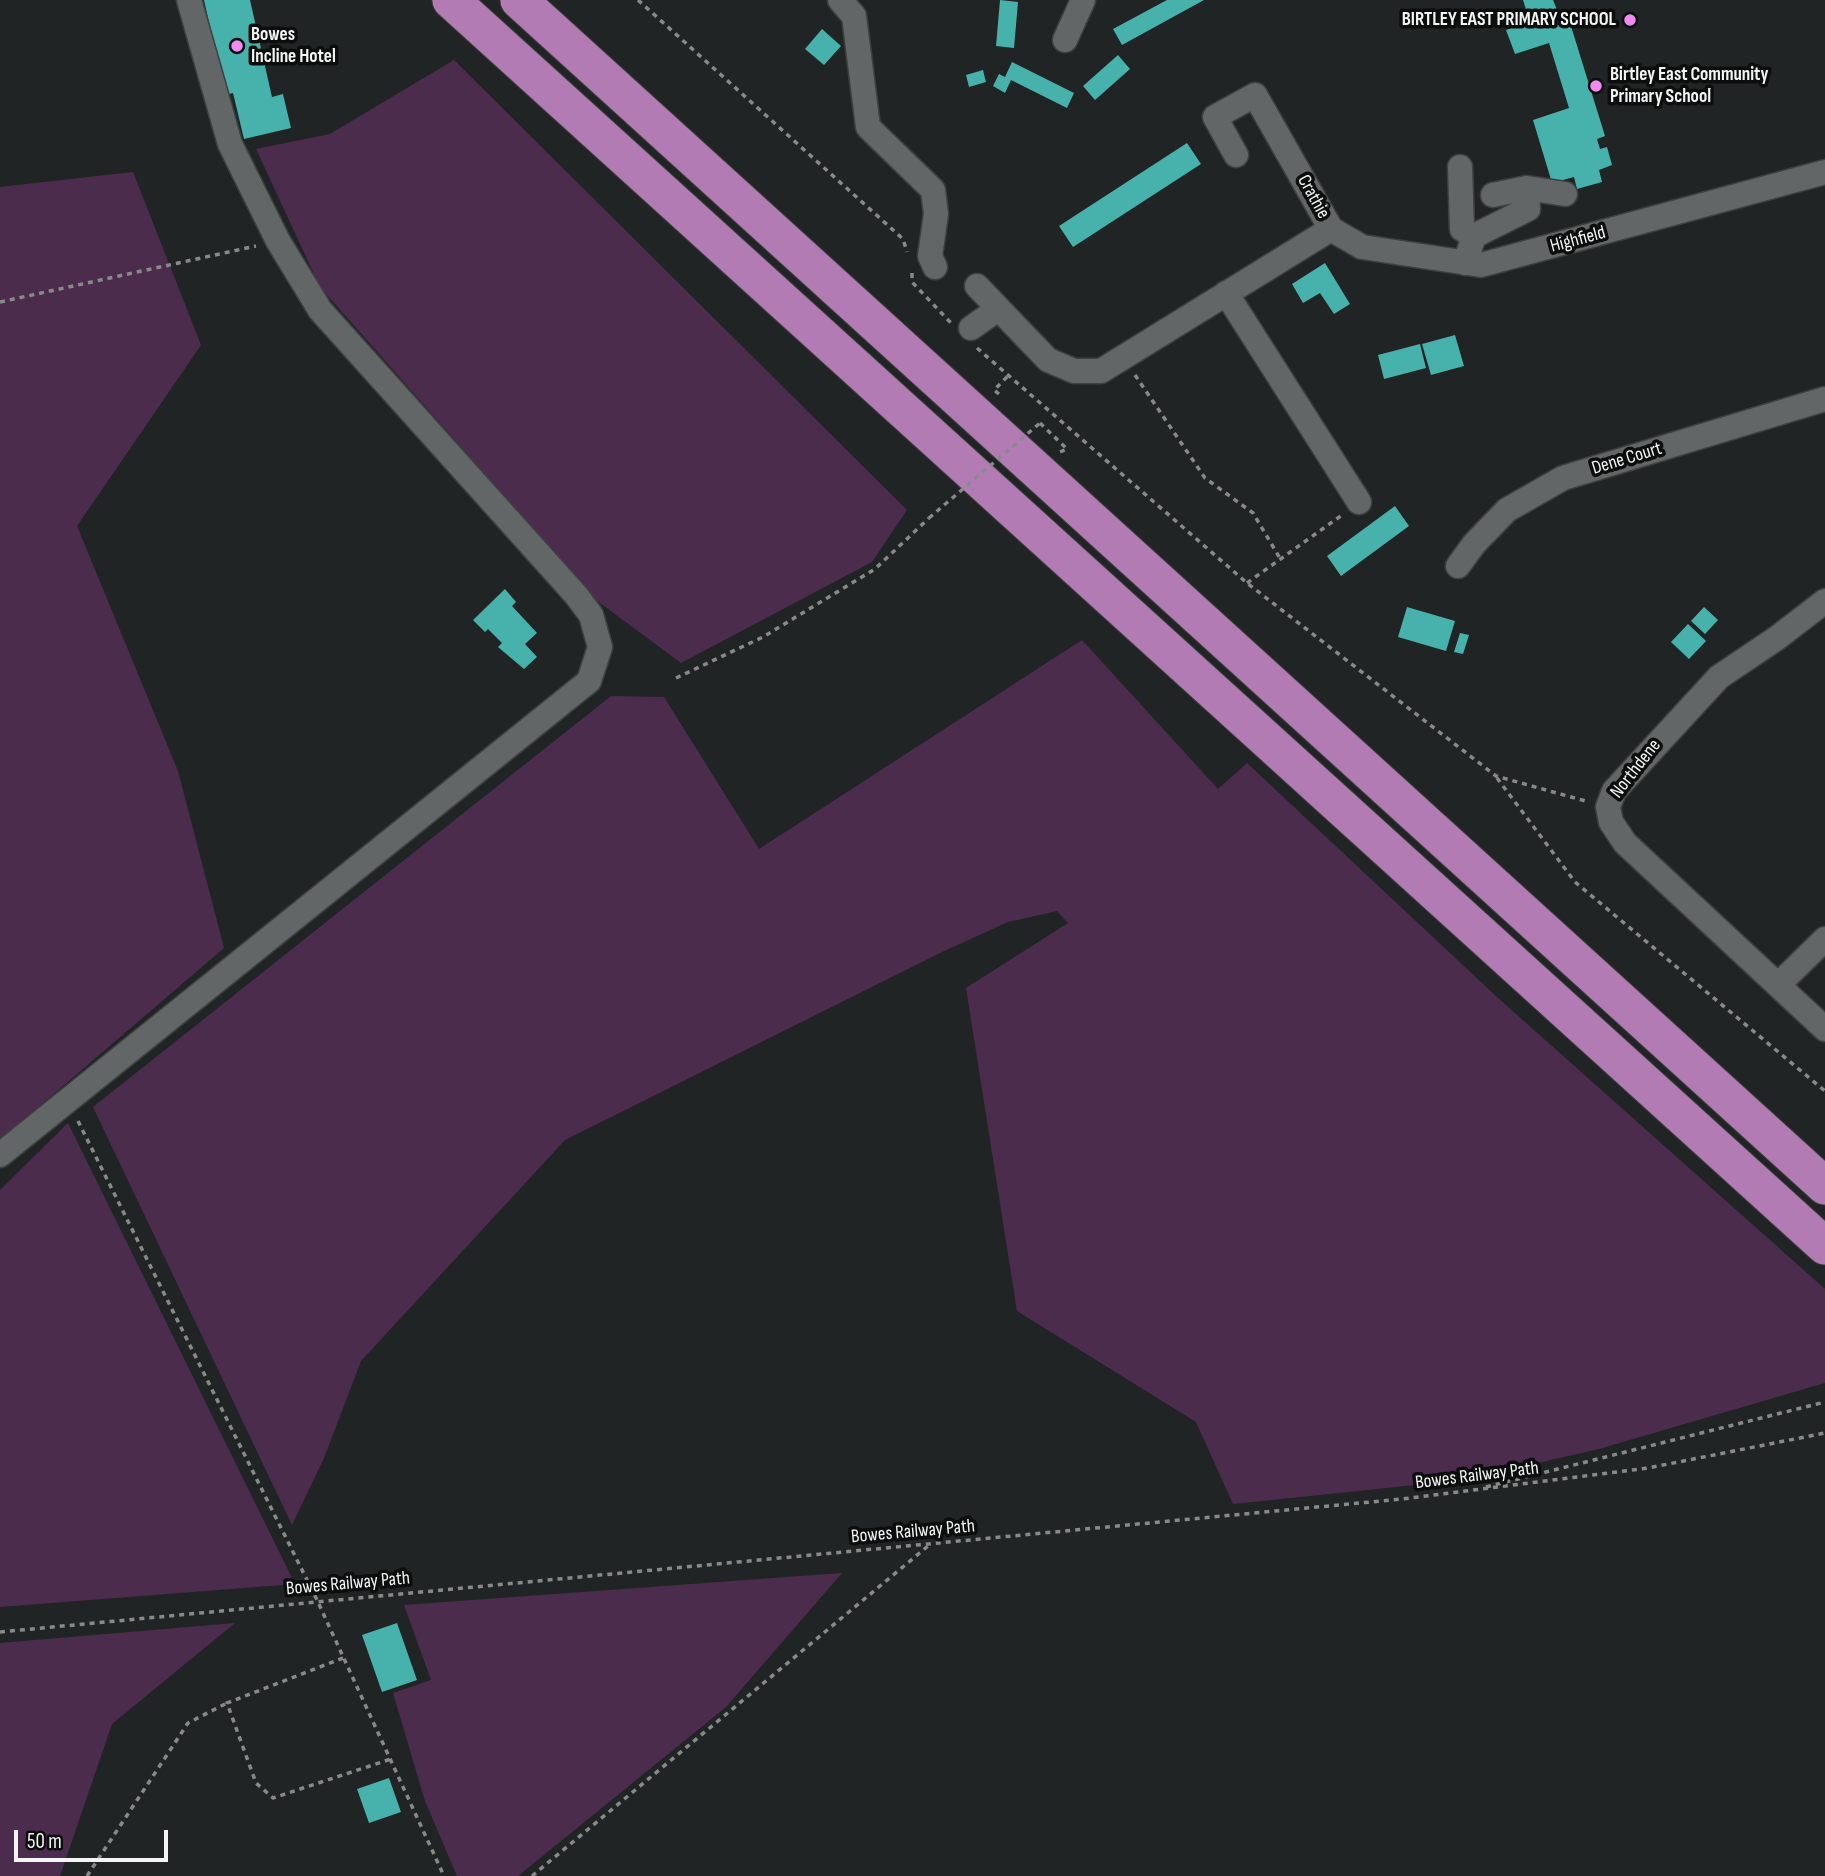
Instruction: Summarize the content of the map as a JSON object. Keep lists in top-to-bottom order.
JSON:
{
  "streets": {
    "street": [
      "Crathie",
      "Highfield",
      "Dene Court",
      "Northdene"
    ],
    "path": ["Bowes Railway Path"]
  },
  "crossings": [
    ["Crathie", "Highfield"]
  ],
  "places": ["BIRTLEY EAST PRIMARY SCHOOL", "Bowes Incline Hotel", "Birtley East Community Primary School"],
  "scale_bar": "50 m"
}
